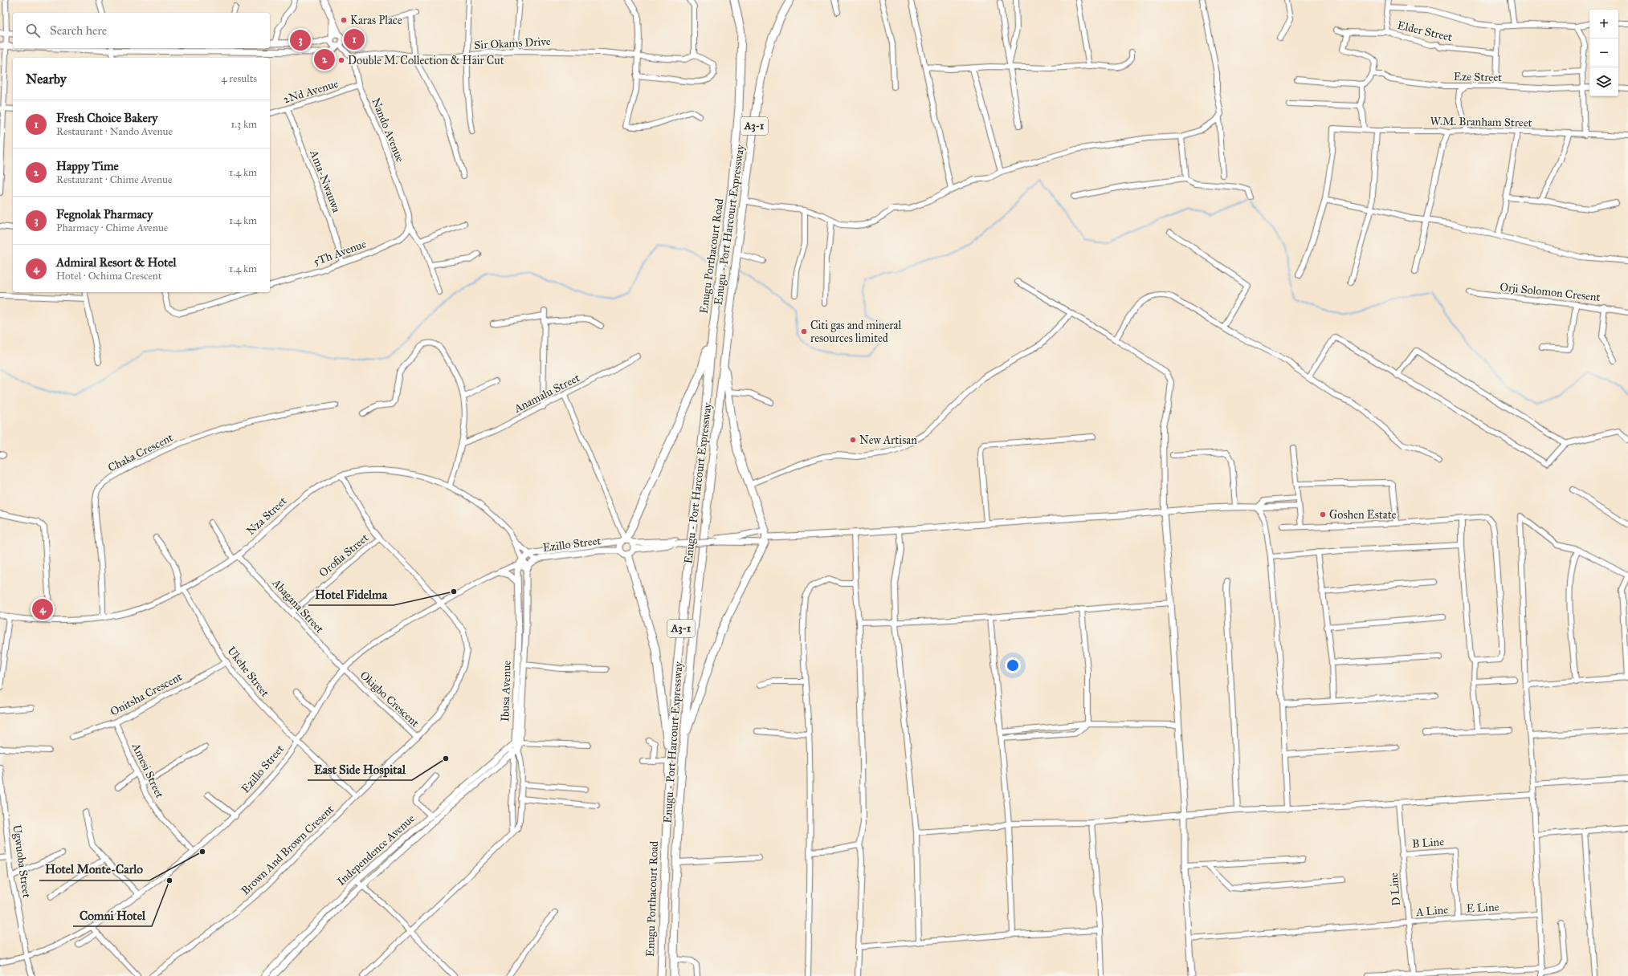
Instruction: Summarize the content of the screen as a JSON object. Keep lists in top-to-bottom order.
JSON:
{
  "streets": {
    "highway": ["A3-1", "Enugu - Port Harcourt Expressway", "Enugu Porthacourt Road"],
    "main road": ["Ezillo Street", "Ibusa Avenue", "Independence Avenue"],
    "street": [
      "Elder Street",
      "Sir Okams Drive",
      "Eze Street",
      "2Nd Avenue",
      "W.M. Branham Street",
      "Nando Avenue",
      "Ama-Nwauwa",
      "5Th Avenue",
      "Orji Solomon Cresent",
      "Anamalu Street",
      "Chaka Crescent",
      "Nza Street",
      "Orofia Street",
      "Abagana Street",
      "Ukehe Street",
      "Onitsha Crescent",
      "Okigbo Crescent",
      "Amesi Street",
      "B Line",
      "Brown And Brown Cresent",
      "Ugwuoba Street",
      "D Line",
      "E Line",
      "A Line"
    ]
  },
  "crossings": [
    ["Sir Okams Drive", "Nando Avenue"],
    ["2Nd Avenue", "Nando Avenue"],
    ["2Nd Avenue", "Ama-Nwauwa"],
    ["Nando Avenue", "5Th Avenue"],
    ["Ama-Nwauwa", "5Th Avenue"],
    ["Chaka Crescent", "Nza Street"],
    ["Nza Street", "Ezillo Street"],
    ["Nza Street", "Orofia Street"],
    ["Nza Street", "Abagana Street"],
    ["Nza Street", "Ukehe Street"],
    ["Nza Street", "Ibusa Avenue"],
    ["Ezillo Street", "Orofia Street"],
    ["Ezillo Street", "Abagana Street"],
    ["Ezillo Street", "Ukehe Street"],
    ["Ezillo Street", "Ibusa Avenue"],
    ["Ezillo Street", "Okigbo Crescent"],
    ["Ezillo Street", "Amesi Street"],
    ["Ezillo Street", "Ugwuoba Street"],
    ["Orofia Street", "Abagana Street"],
    ["Orofia Street", "Okigbo Crescent"],
    ["Abagana Street", "Okigbo Crescent"],
    ["Ukehe Street", "Onitsha Crescent"],
    ["Ibusa Avenue", "Independence Avenue"],
    ["Onitsha Crescent", "Amesi Street"],
    ["Okigbo Crescent", "Brown And Brown Cresent"],
    ["B Line", "D Line"],
    ["B Line", "E Line"],
    ["D Line", "A Line"],
    ["E Line", "A Line"]
  ],
  "places": [
    "Karas Place",
    "Double M. Collection & Hair Cut",
    "Citi gas and mineral resources limited",
    "New Artisan",
    "Goshen Estate",
    "Hotel Fidelma",
    "East Side Hospital",
    "Hotel Monte-Carlo",
    "Comni Hotel"
  ],
  "page": {
    "map_buttons": ["+", "−"],
    "search": "Search here",
    "pins": [
      "1",
      "3",
      "2",
      "4"
    ],
    "heading": ["Nearby", "4 results"],
    "list": [
      {
        "mark": "1",
        "name": "Fresh Choice Bakery",
        "note": "Restaurant · Nando Avenue",
        "value": "1.3 km"
      },
      {
        "mark": "2",
        "name": "Happy Time",
        "note": "Restaurant · Chime Avenue",
        "value": "1.4 km"
      },
      {
        "mark": "3",
        "name": "Fegnolak Pharmacy",
        "note": "Pharmacy · Chime Avenue",
        "value": "1.4 km"
      },
      {
        "mark": "4",
        "name": "Admiral Resort & Hotel",
        "note": "Hotel · Ochima Crescent",
        "value": "1.4 km"
      }
    ]
  }
}
